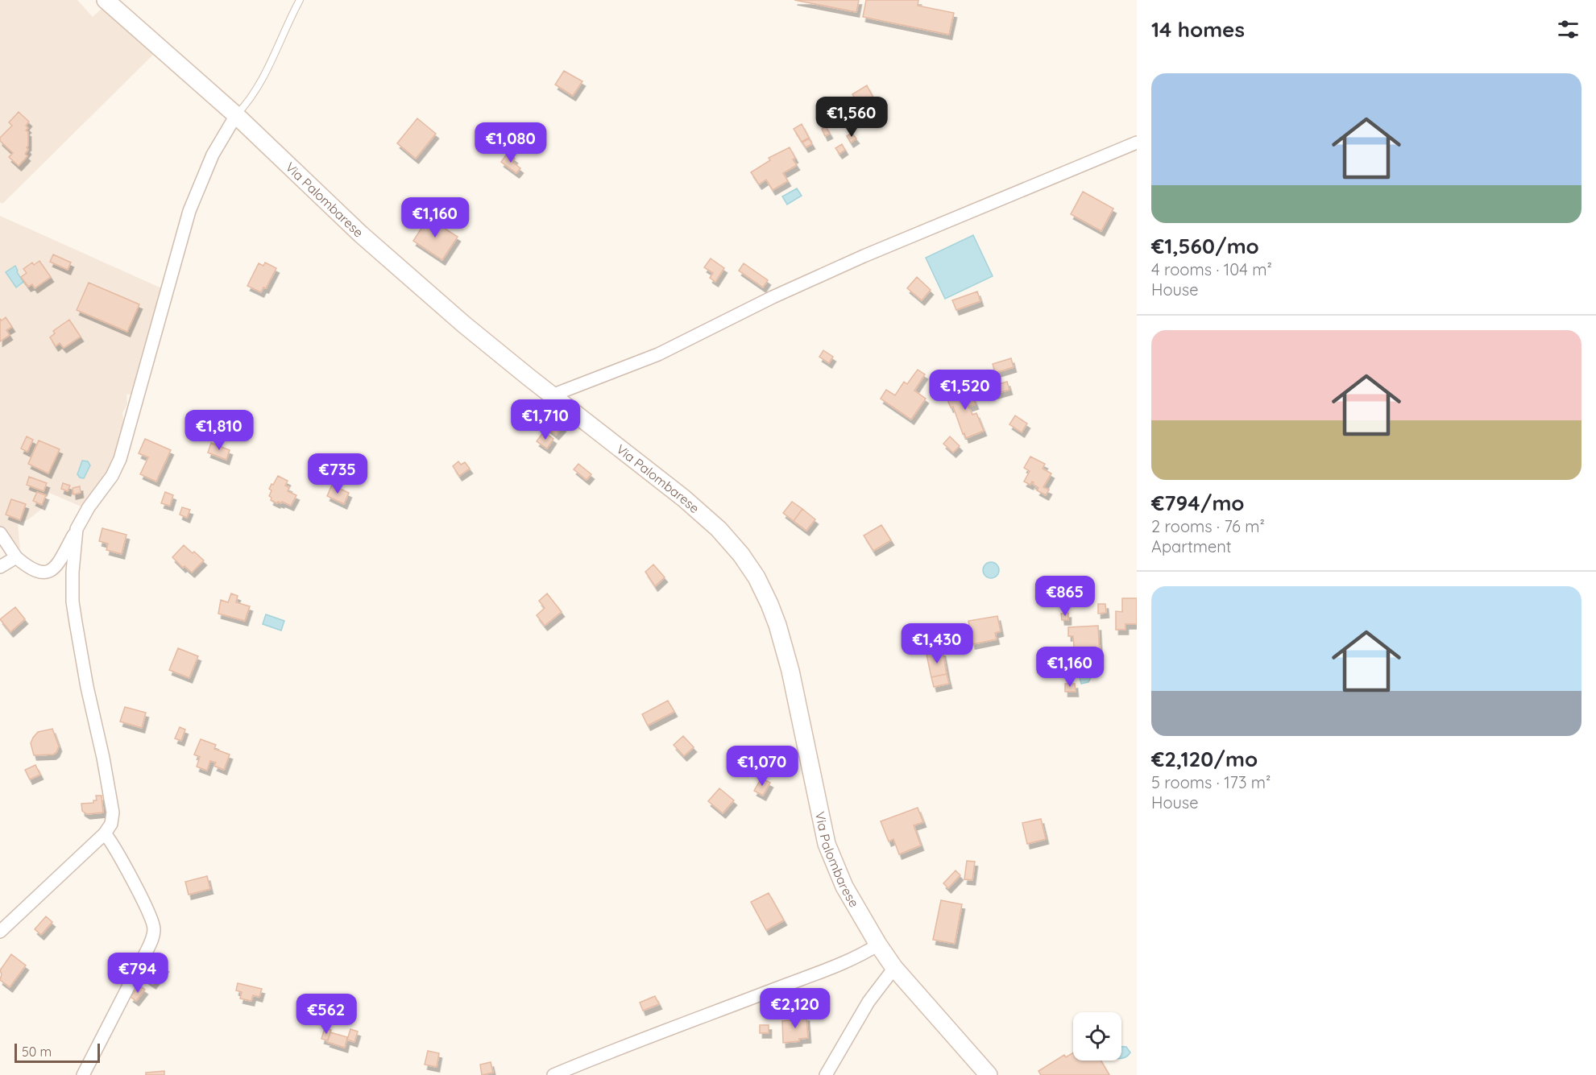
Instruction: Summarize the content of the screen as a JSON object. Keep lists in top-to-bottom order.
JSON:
{
  "streets": {
    "main road": ["Via Palombarese"]
  },
  "scale_bar": "50 m",
  "page": {
    "heading": "14 homes",
    "list": [
      {
        "name": "€1,560/mo",
        "note": "4 rooms · 104 m² · House"
      },
      {
        "name": "€794/mo",
        "note": "2 rooms · 76 m² · Apartment"
      },
      {
        "name": "€2,120/mo",
        "note": "5 rooms · 173 m² · House"
      }
    ],
    "price": [
      "€1,560",
      "€1,080",
      "€1,160",
      "€1,520",
      "€1,710",
      "€1,810",
      "€735",
      "€865",
      "€1,430",
      "€1,160",
      "€1,070",
      "€794",
      "€2,120",
      "€562"
    ],
    "scale": "50 m"
  }
}
